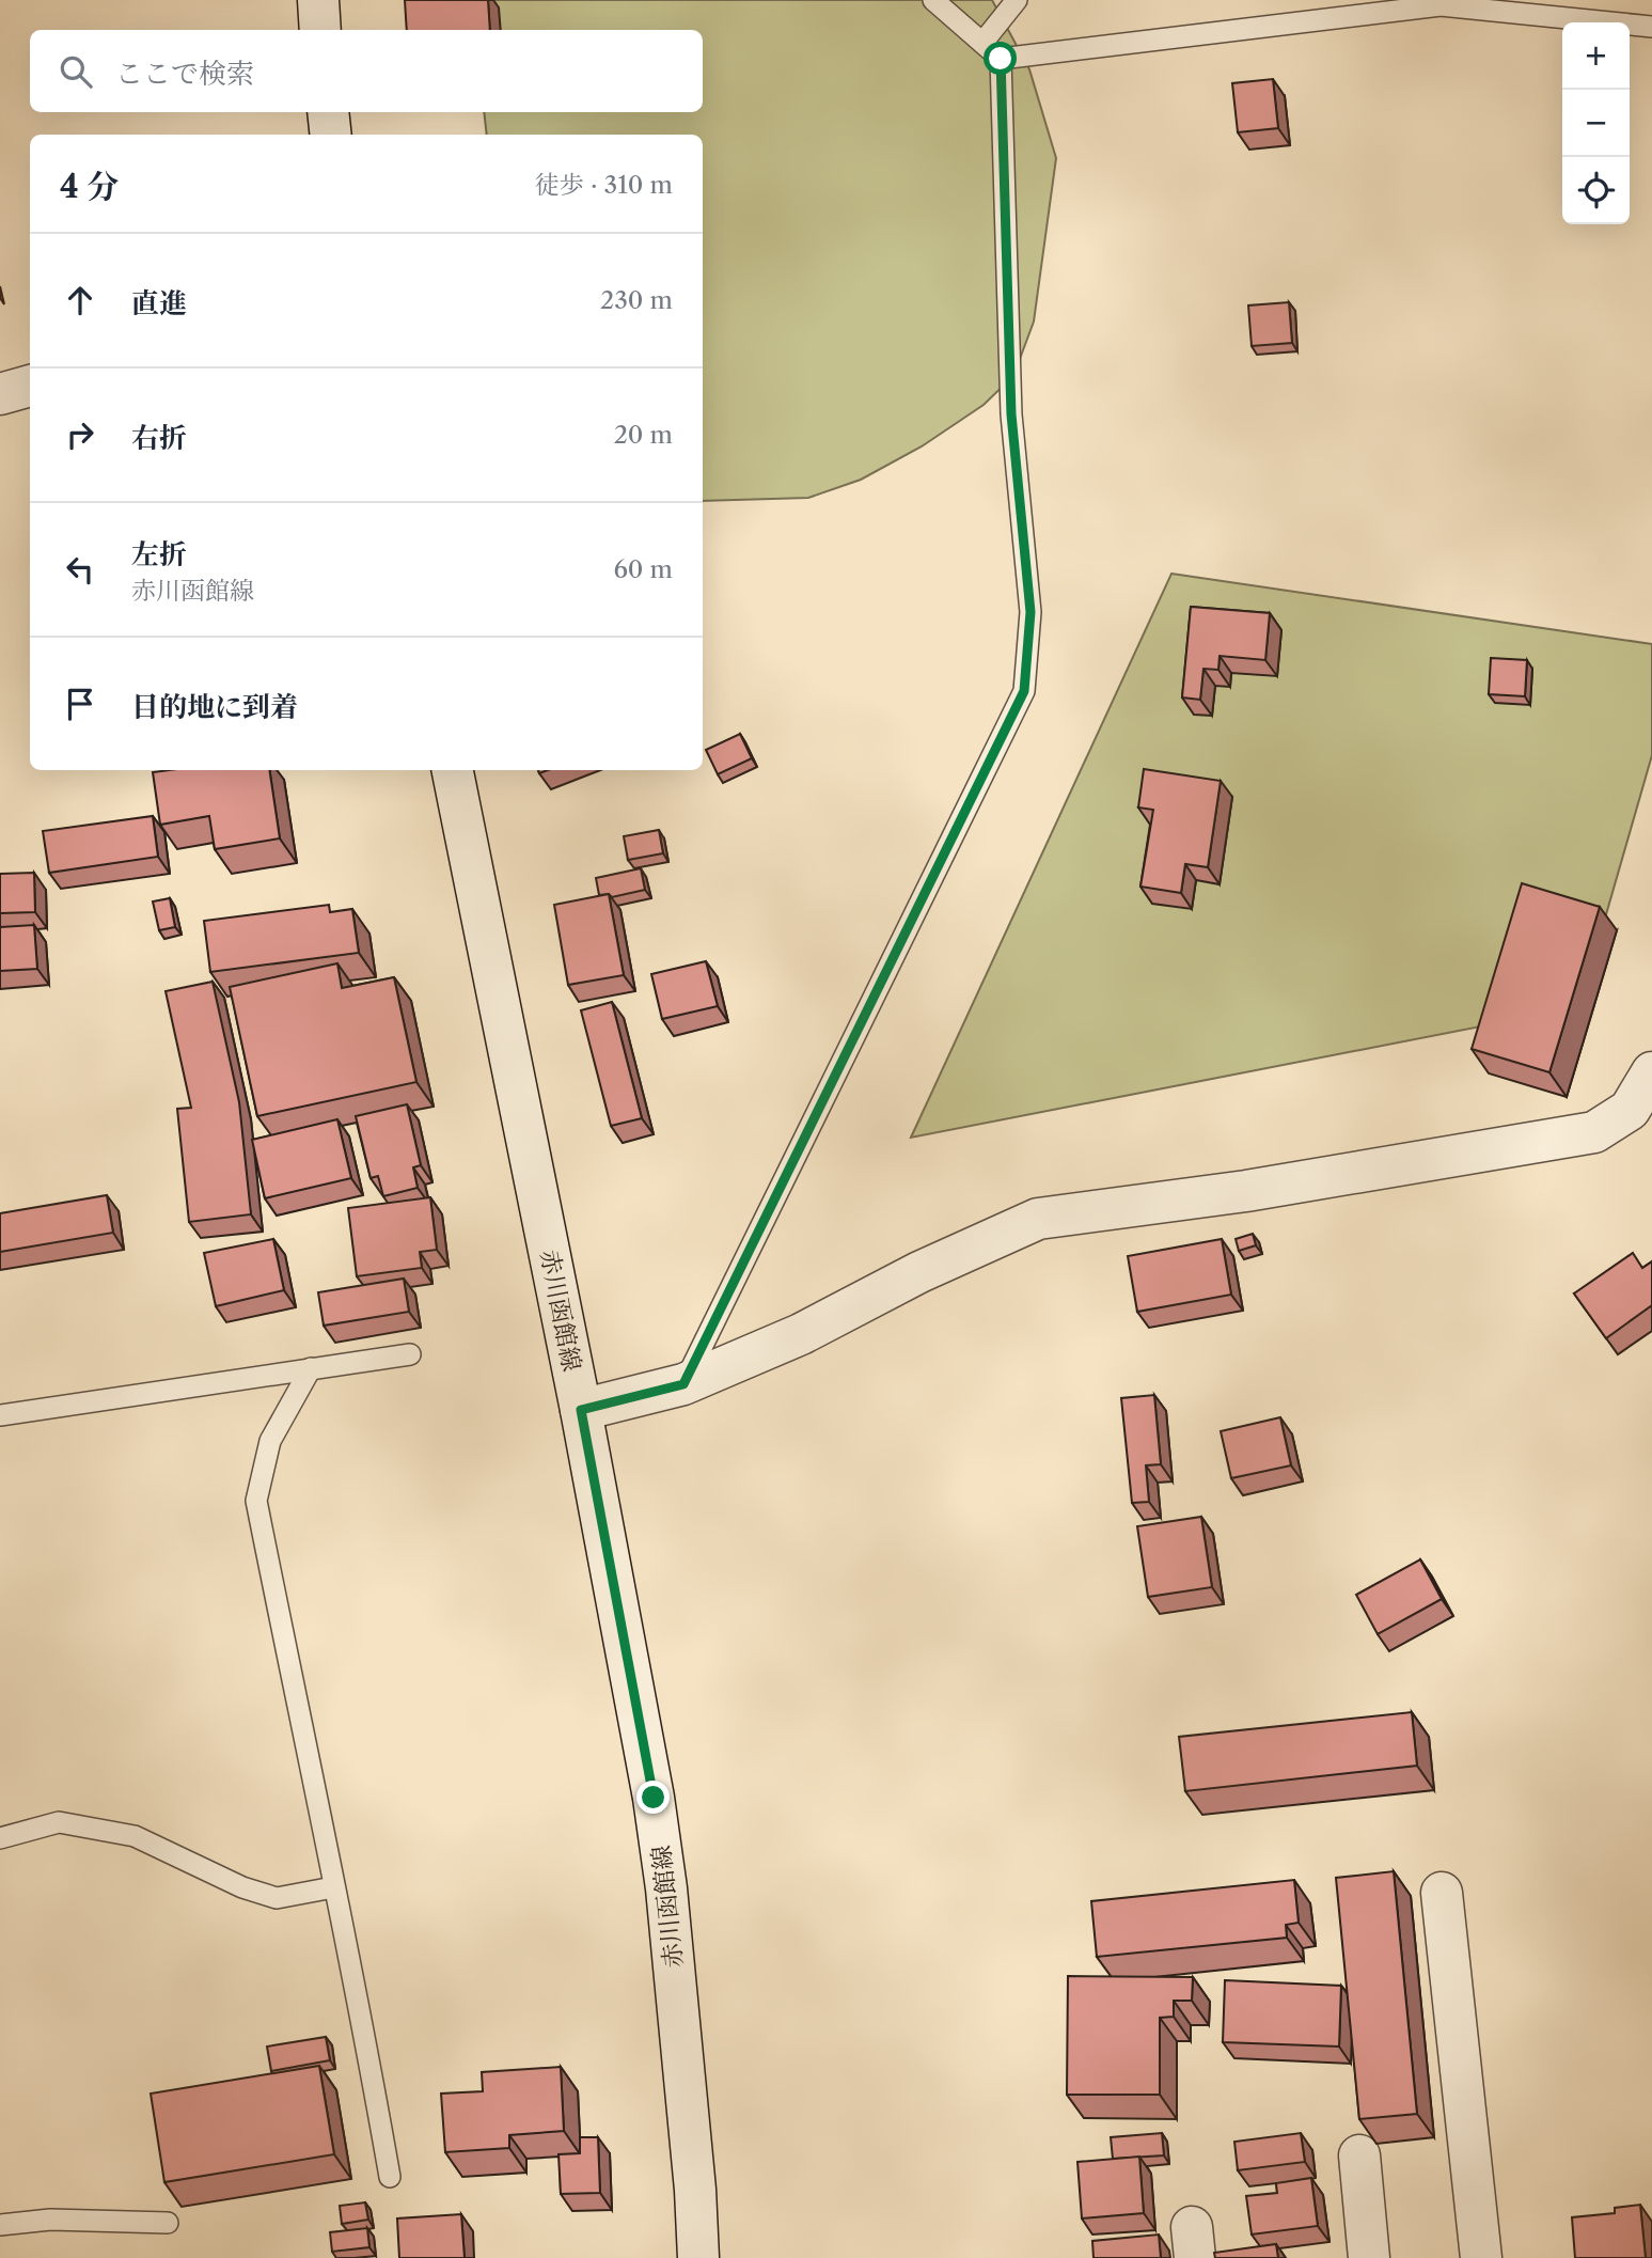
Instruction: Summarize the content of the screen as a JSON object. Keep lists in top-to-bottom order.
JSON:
{
  "streets": {
    "street": ["赤川函館線"]
  },
  "page": {
    "map_buttons": ["+", "−"],
    "search": "ここで検索",
    "heading": ["4 分", "徒歩 · 310 m"],
    "list": [
      ["直進", "230 m"],
      ["右折", "20 m"],
      ["左折", "赤川函館線", "60 m"],
      "目的地に到着"
    ]
  }
}
